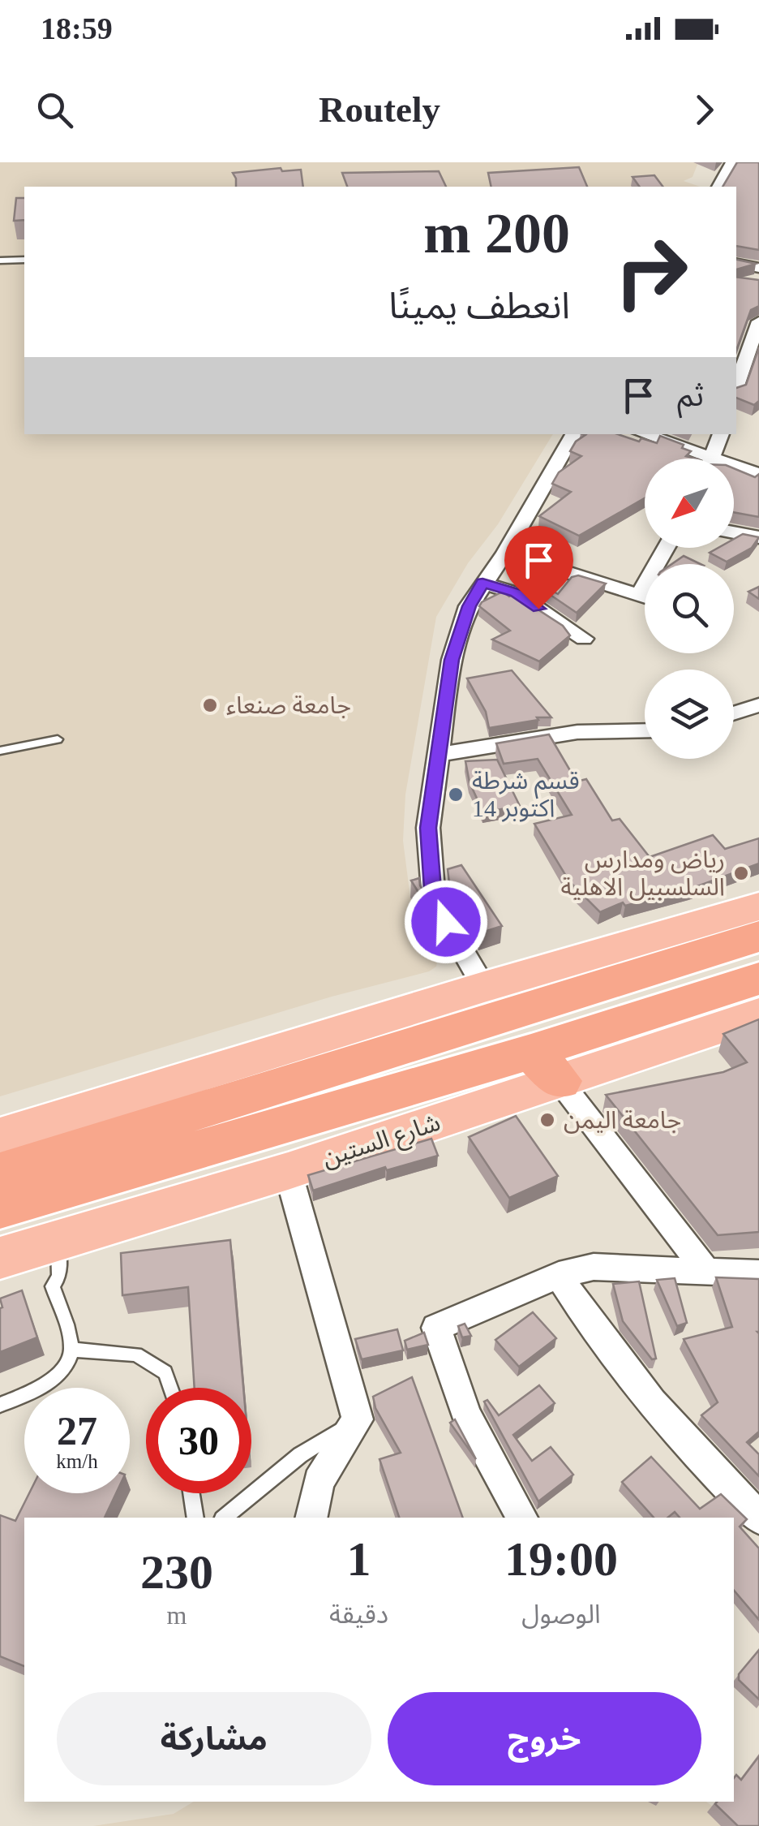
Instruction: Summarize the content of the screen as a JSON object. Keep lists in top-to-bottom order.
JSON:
{
  "streets": {
    "highway": ["شارع الستين"]
  },
  "places": [
    "جامعة صنعاء",
    "قسم شرطة 14 اكتوبر",
    "رياض ومدارس السلسبيل الاهلية",
    "جامعة اليمن"
  ],
  "north": "bottom left",
  "page": {
    "status": "18:59",
    "header": "Routely",
    "turn": ["200 m", "انعطف يمينًا"],
    "then": "ثم",
    "speed": "27 km/h",
    "limit": "30",
    "eta": [
      "19:00",
      "الوصول",
      "1",
      "دقيقة",
      "230",
      "m"
    ],
    "buttons": ["خروج", "مشاركة"]
  }
}
